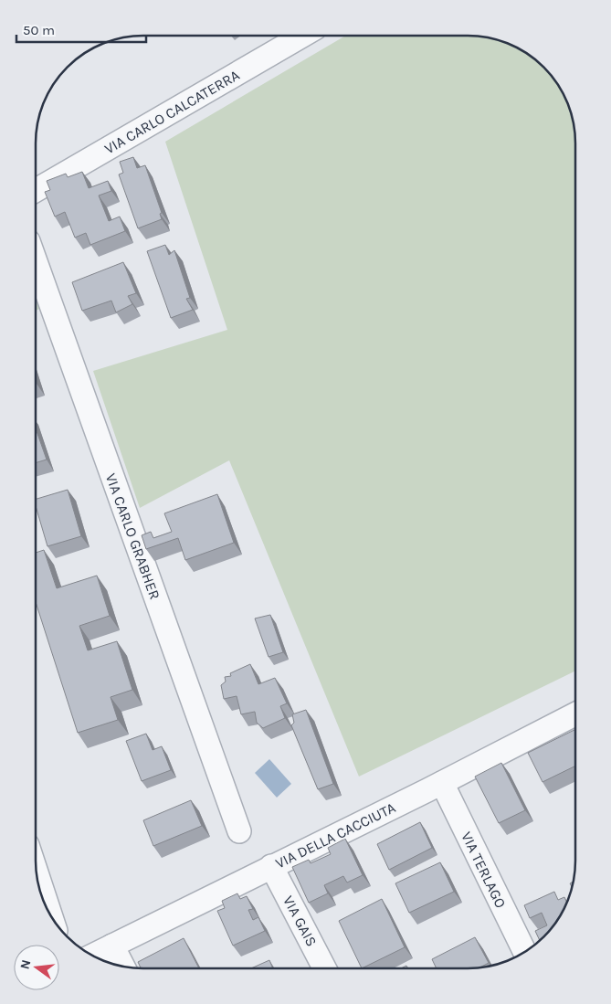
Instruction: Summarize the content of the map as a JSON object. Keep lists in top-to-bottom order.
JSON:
{
  "streets": {
    "street": [
      "VIA CARLO CALCATERRA",
      "VIA CARLO GRABHER",
      "VIA DELLA CACCIUTA",
      "VIA TERLAGO",
      "VIA GAIS"
    ]
  },
  "crossings": [
    ["VIA DELLA CACCIUTA", "VIA TERLAGO"],
    ["VIA DELLA CACCIUTA", "VIA GAIS"]
  ],
  "scale_bar": "50 m",
  "north": "left"
}
